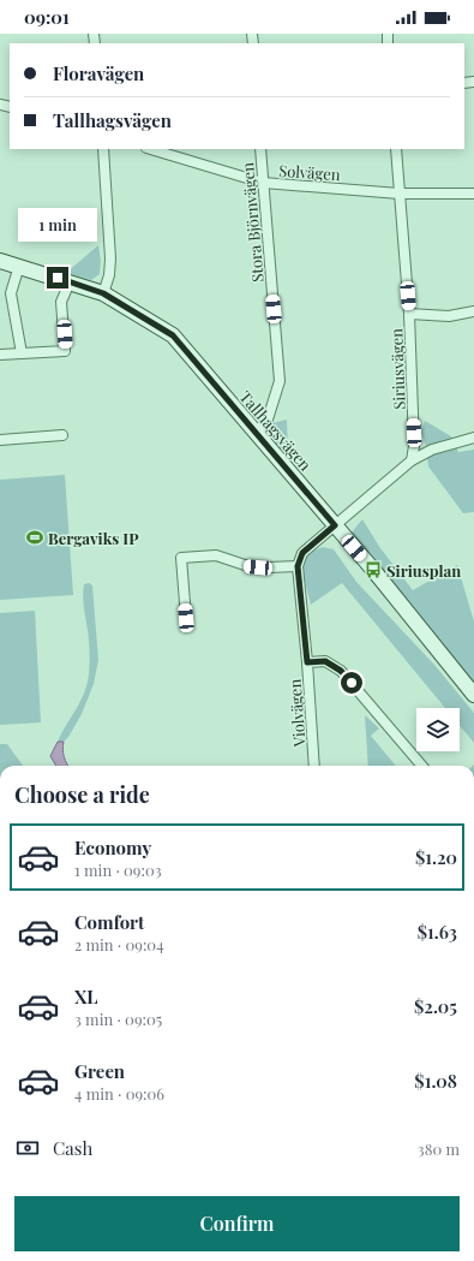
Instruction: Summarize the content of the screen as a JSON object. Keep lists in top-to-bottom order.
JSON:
{
  "streets": {
    "main road": ["Tallhagsvägen"],
    "street": [
      "Solvägen",
      "Stora Björnvägen",
      "Siriusvägen",
      "Violvägen"
    ]
  },
  "crossings": [
    ["Solvägen", "Stora Björnvägen"],
    ["Solvägen", "Siriusvägen"],
    ["Stora Björnvägen", "Tallhagsvägen"]
  ],
  "places": {
    "sports": ["Bergaviks IP"],
    "bus stop": ["Siriusplan"]
  },
  "page": {
    "status": "09:01",
    "banner": ["Floravägen", "Tallhagsvägen"],
    "bubble": "1 min",
    "heading": "Choose a ride",
    "list": [
      {
        "name": "Economy",
        "note": "1 min · 09:03",
        "value": "$1.20"
      },
      {
        "name": "Comfort",
        "note": "2 min · 09:04",
        "value": "$1.63"
      },
      {
        "name": "XL",
        "note": "3 min · 09:05",
        "value": "$2.05"
      },
      {
        "name": "Green",
        "note": "4 min · 09:06",
        "value": "$1.08"
      }
    ],
    "pay": ["Cash", "380 m"],
    "buttons": "Confirm"
  }
}
